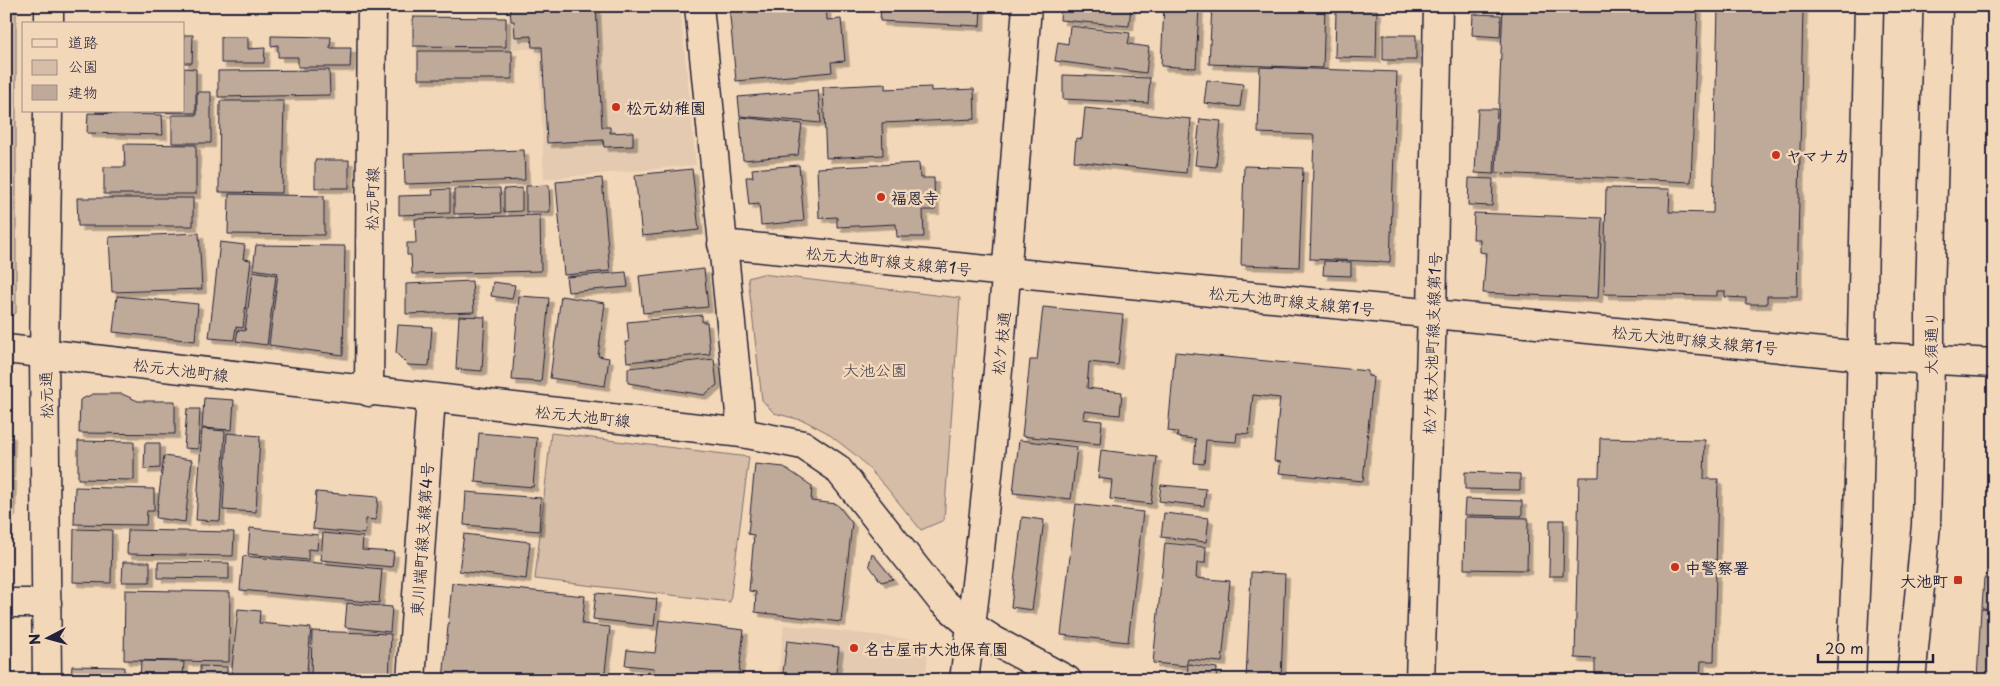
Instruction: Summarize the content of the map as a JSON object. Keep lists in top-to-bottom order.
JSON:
{
  "streets": {
    "street": [
      "松元町線",
      "松元大池町線支線第1号",
      "松ケ枝通",
      "松ケ枝大池町線支線第1号",
      "大須通り",
      "松元大池町線",
      "松元通",
      "東川端町線支線第4号"
    ]
  },
  "crossings": [
    ["松元町線", "松元大池町線"],
    ["松元大池町線支線第1号", "松ケ枝通"],
    ["松元大池町線支線第1号", "松ケ枝大池町線支線第1号"],
    ["松元大池町線支線第1号", "大須通り"],
    ["松ケ枝通", "松元大池町線"],
    ["松元大池町線", "松元通"],
    ["松元大池町線", "東川端町線支線第4号"]
  ],
  "parks": ["大池公園"],
  "places": {
    "other": [
      "松元幼稚園",
      "ヤマナカ",
      "福恩寺",
      "中警察署",
      "名古屋市大池保育園"
    ],
    "transit": ["大池町"]
  },
  "legend": ["道路", "公園", "建物"],
  "scale_bar": "20 m",
  "north": "left"
}
